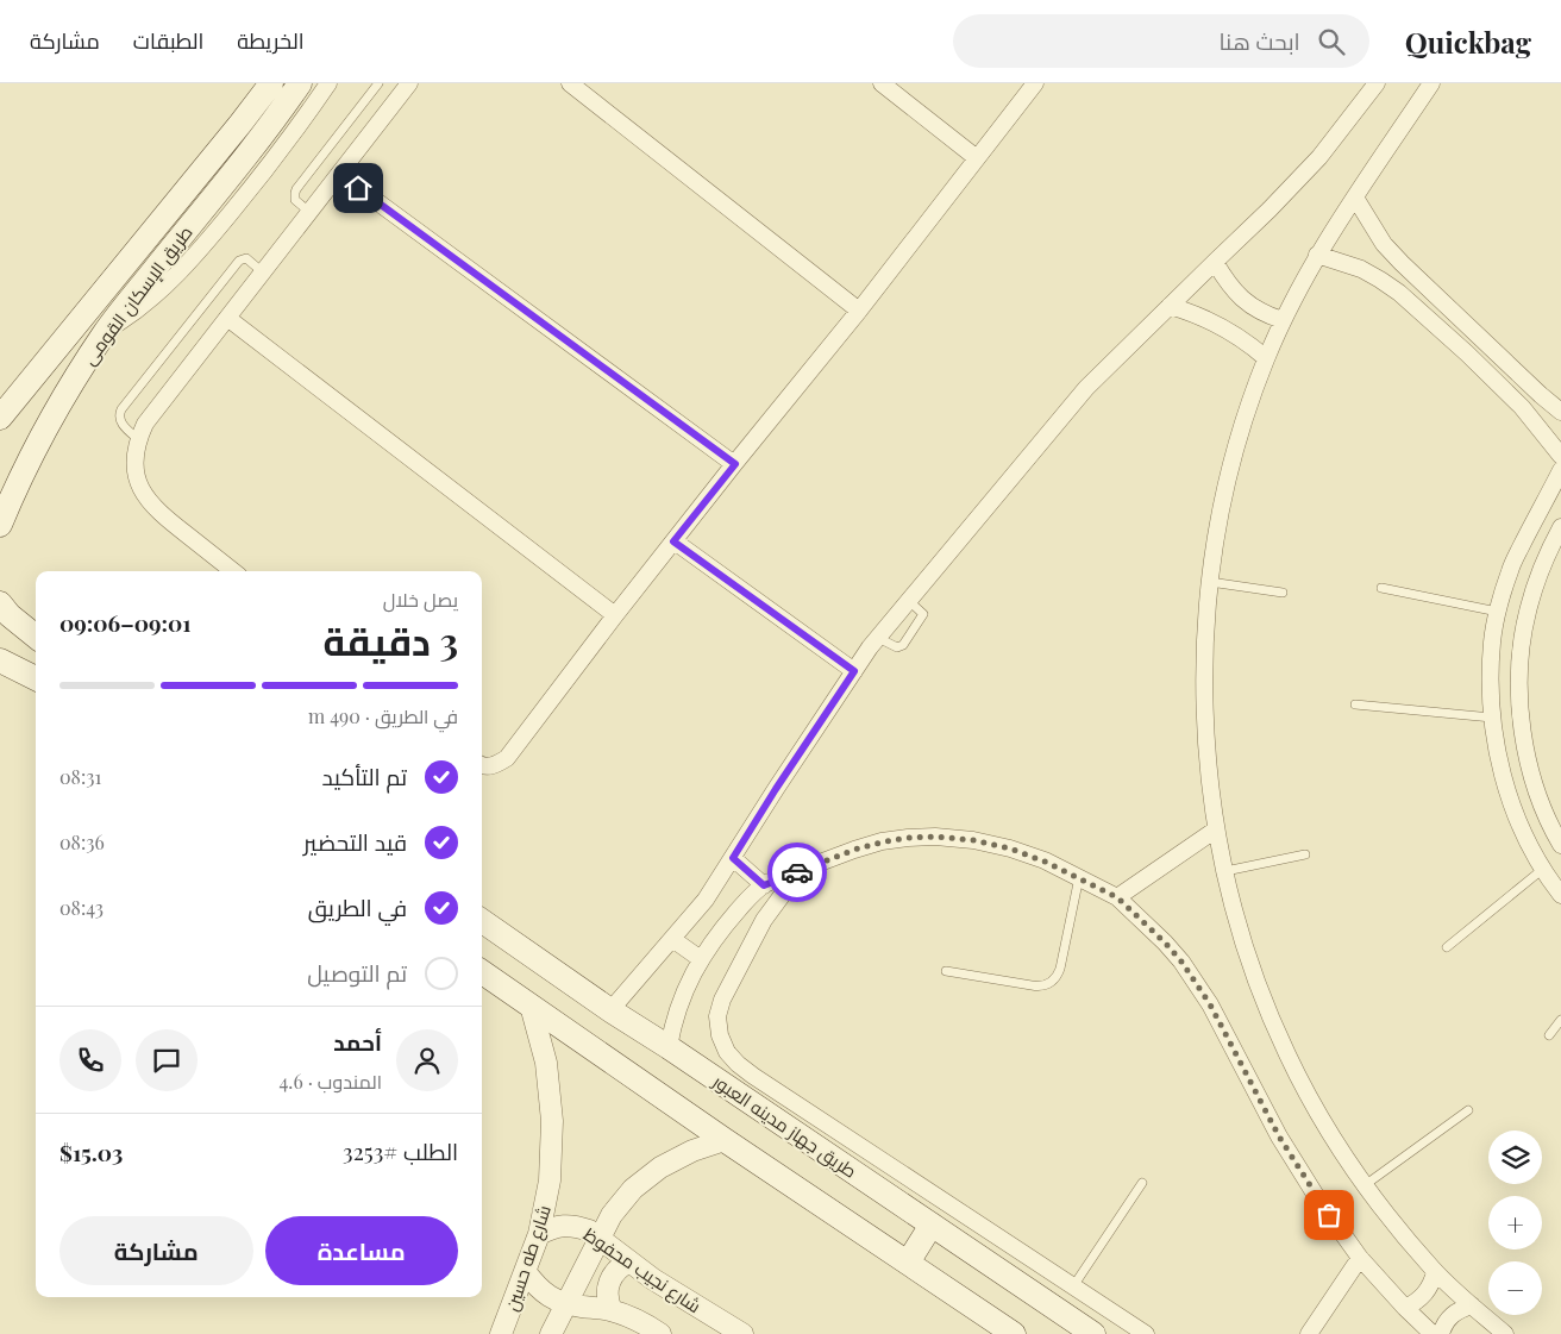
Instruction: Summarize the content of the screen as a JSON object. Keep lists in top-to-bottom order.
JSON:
{
  "streets": {
    "main road": ["طريق الإسكان القومى", "طريق جهاز مدينه العبور"],
    "street": ["شارع طه حسين", "شارع نجيب محفوظ"]
  },
  "crossings": [
    ["شارع طه حسين", "شارع نجيب محفوظ"]
  ],
  "page": {
    "header": "Quickbag",
    "search": "ابحث هنا",
    "nav": ["الخريطة", "الطبقات", "مشاركة"],
    "heading": ["3 دقيقة", "يصل خلال", "09:01–09:06"],
    "panel": [
      "أحمد",
      "المندوب · 4.6",
      "الطلب #3253",
      "$15.03"
    ],
    "bar": "في الطريق · 490 m",
    "list": [
      ["تم التأكيد", "08:31"],
      ["قيد التحضير", "08:36"],
      ["في الطريق", "08:43"],
      "تم التوصيل"
    ],
    "map_buttons": ["+", "−"],
    "buttons": ["مساعدة", "مشاركة"]
  }
}
